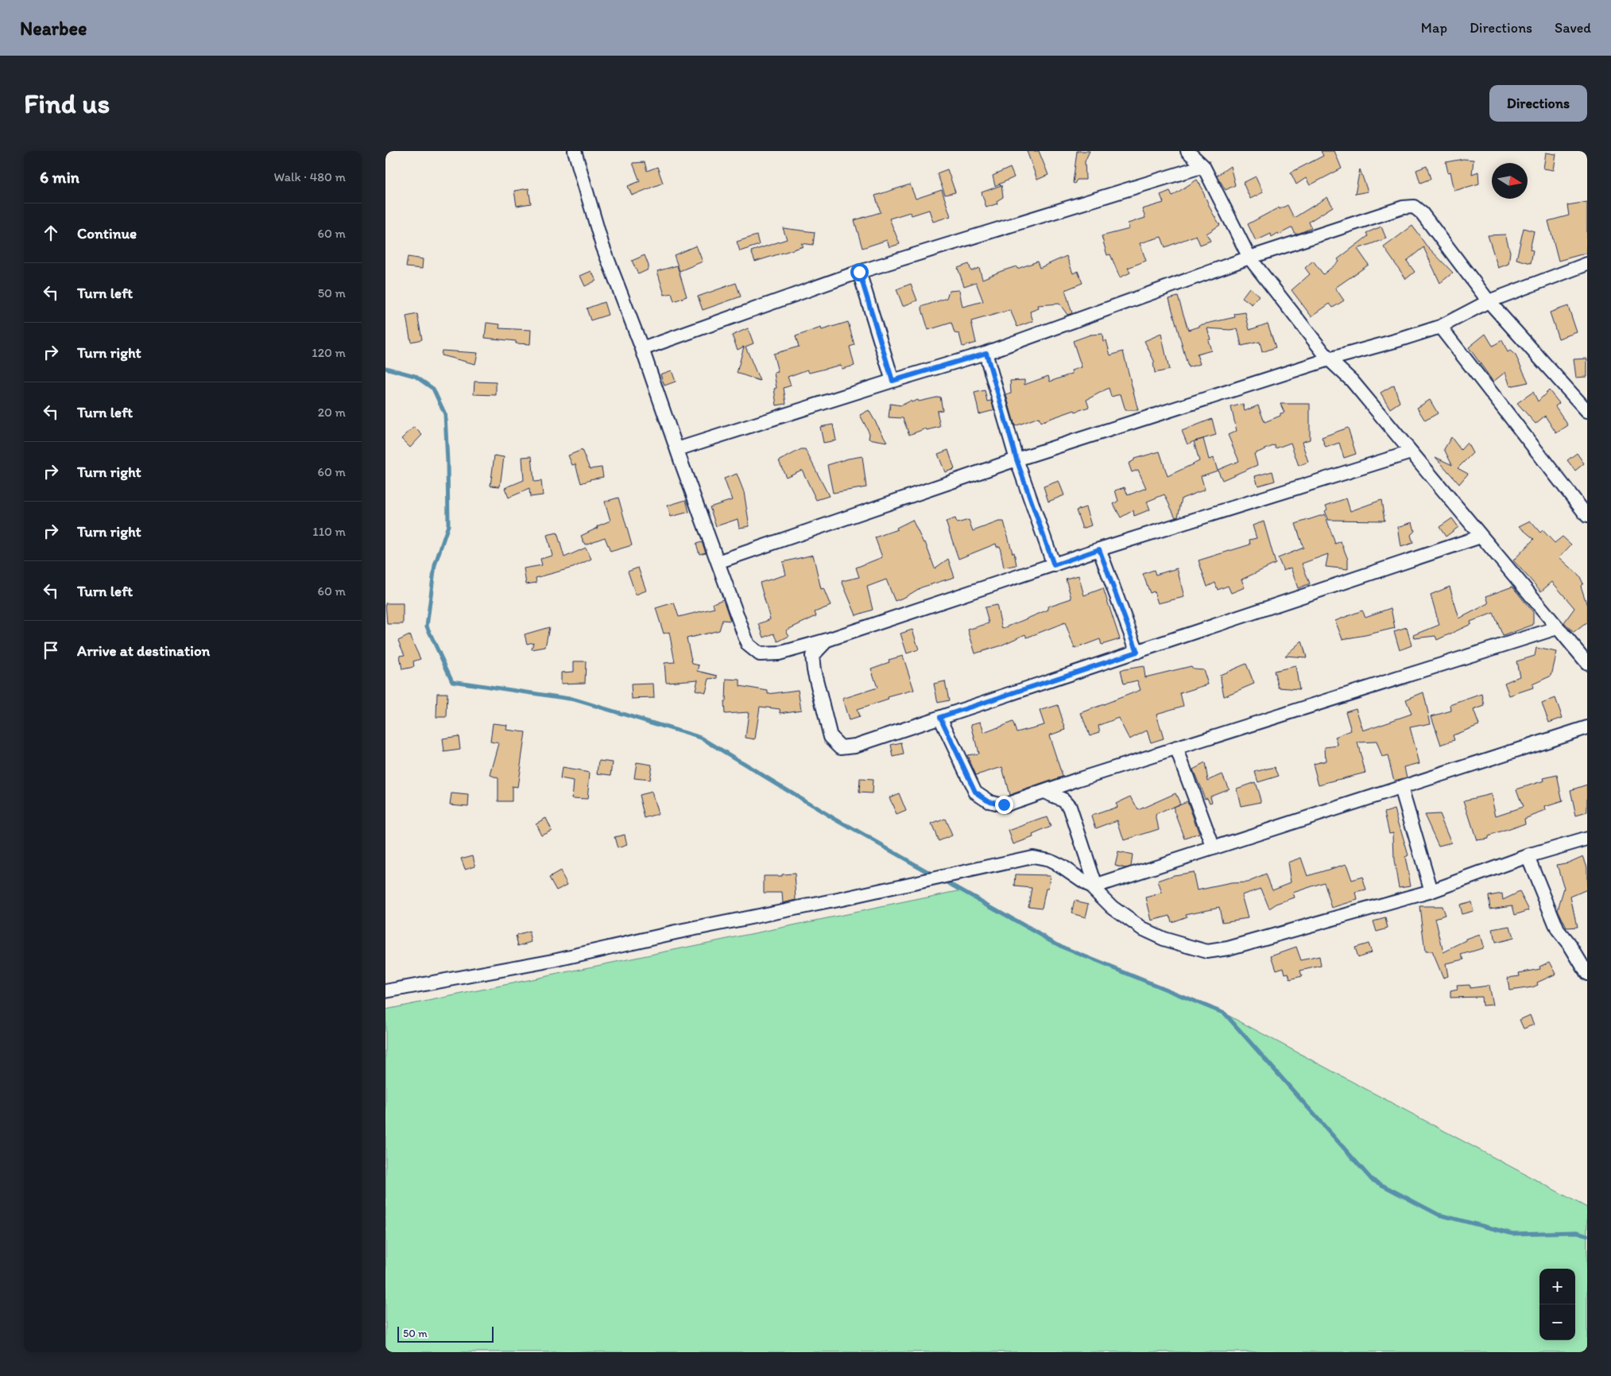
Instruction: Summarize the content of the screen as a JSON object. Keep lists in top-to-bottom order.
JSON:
{
  "scale_bar": "50 m",
  "north": "right",
  "page": {
    "header": "Nearbee",
    "nav": ["Map", "Directions", "Saved"],
    "buttons": "Directions",
    "title": "Find us",
    "heading": ["6 min", "Walk · 480 m"],
    "list": [
      ["Continue", "60 m"],
      ["Turn left", "50 m"],
      ["Turn right", "120 m"],
      ["Turn left", "20 m"],
      ["Turn right", "60 m"],
      ["Turn right", "110 m"],
      ["Turn left", "60 m"],
      "Arrive at destination"
    ],
    "map_buttons": ["+", "−"],
    "scale": "50 m"
  }
}
